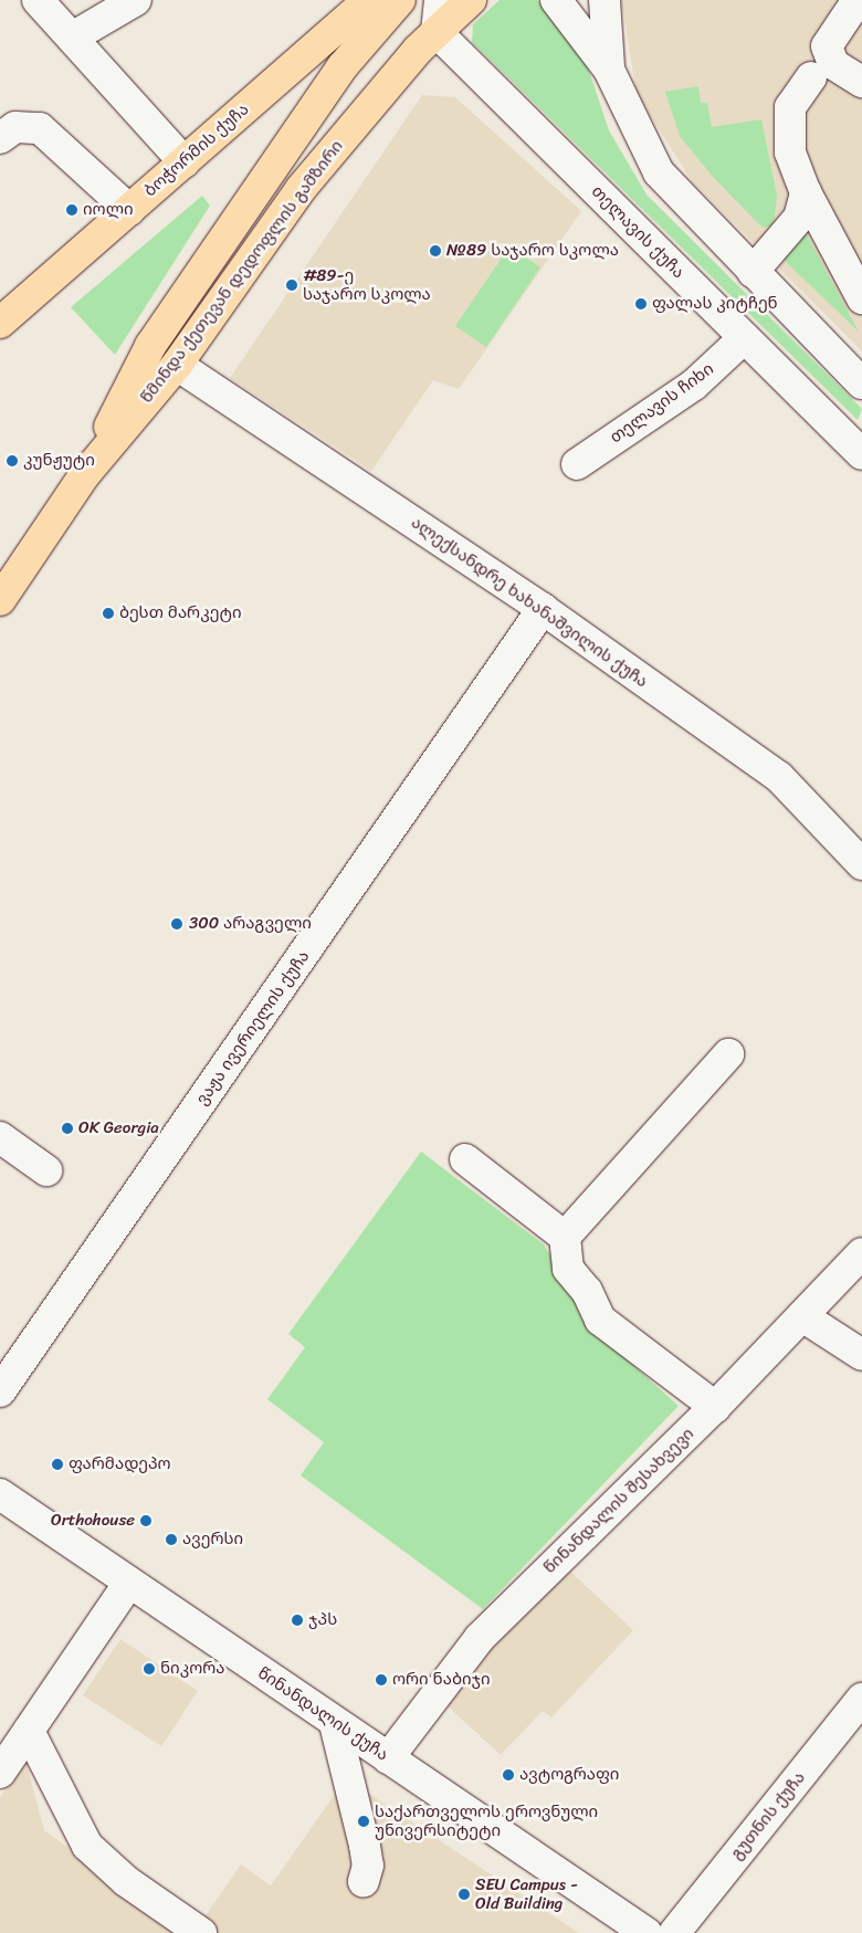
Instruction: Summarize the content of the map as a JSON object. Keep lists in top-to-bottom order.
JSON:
{
  "streets": {
    "main road": ["ბოჭორმის ქუჩა", "წმინდა ქეთევან დედოფლის გამზირი"],
    "street": [
      "თელავის ქუჩა",
      "თელავის ჩიხი",
      "ალექსანდრე ხახანაშვილის ქუჩა",
      "ვაჟა ივერიელის ქუჩა",
      "წინანდალის შესახვევი",
      "წინანდალის ქუჩა",
      "გუთნის ქუჩა"
    ]
  },
  "crossings": [
    ["თელავის ქუჩა", "წმინდა ქეთევან დედოფლის გამზირი"],
    ["თელავის ქუჩა", "თელავის ჩიხი"],
    ["წმინდა ქეთევან დედოფლის გამზირი", "ალექსანდრე ხახანაშვილის ქუჩა"],
    ["ალექსანდრე ხახანაშვილის ქუჩა", "ვაჟა ივერიელის ქუჩა"],
    ["წინანდალის შესახვევი", "წინანდალის ქუჩა"]
  ],
  "places": [
    "იოლი",
    "№89 საჯარო სკოლა",
    "#89-ე საჯარო სკოლა",
    "ფალას კიტჩენ",
    "კუნჟუტი",
    "ბესთ მარკეტი",
    "300 არაგველი",
    "OK Georgia",
    "ფარმადეპო",
    "Orthohouse",
    "ავერსი",
    "ჯპს",
    "ნიკორა",
    "ორი ნაბიჯი",
    "ავტოგრაფი",
    "საქართველოს ეროვნული უნივერსიტეტი",
    "SEU Campus - Old Building"
  ]
}
